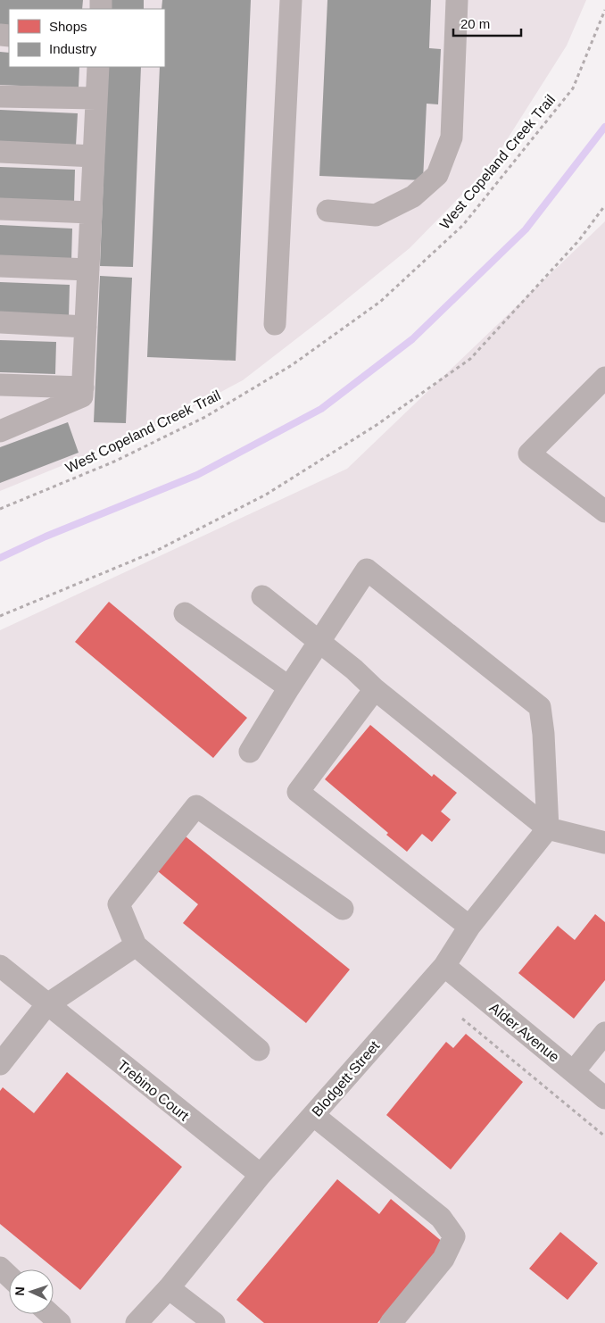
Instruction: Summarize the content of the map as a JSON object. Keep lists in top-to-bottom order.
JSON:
{
  "streets": {
    "street": ["Alder Avenue", "Blodgett Street", "Trebino Court"],
    "path": ["West Copeland Creek Trail"]
  },
  "crossings": [
    ["Alder Avenue", "Blodgett Street"],
    ["Blodgett Street", "Trebino Court"]
  ],
  "legend": ["Shops", "Industry"],
  "scale_bar": "20 m",
  "north": "left"
}
